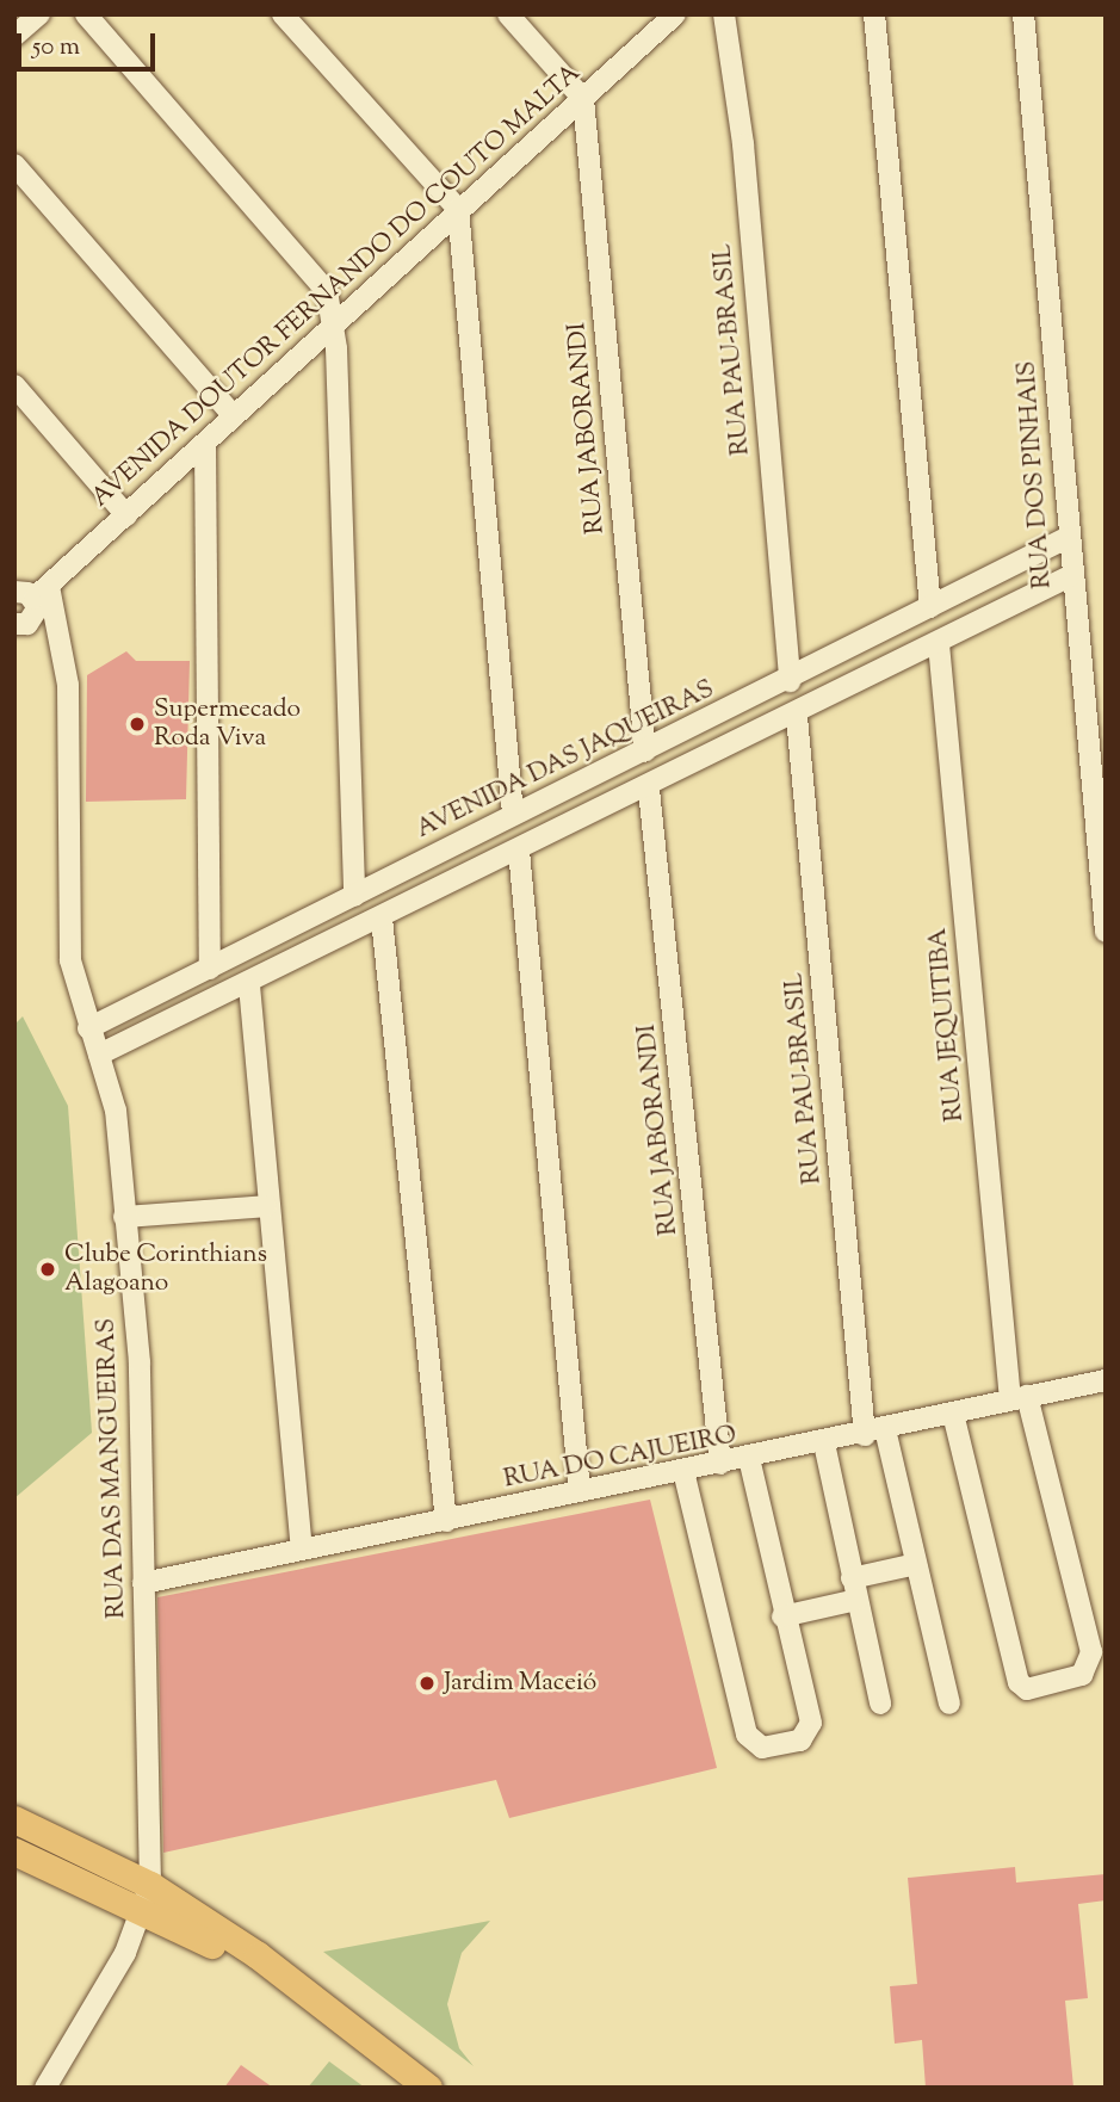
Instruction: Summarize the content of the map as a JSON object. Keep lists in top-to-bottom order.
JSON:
{
  "streets": {
    "street": [
      "AVENIDA DOUTOR FERNANDO DO COUTO MALTA",
      "RUA PAU-BRASIL",
      "RUA JABORANDI",
      "RUA DOS PINHAIS",
      "AVENIDA DAS JAQUEIRAS",
      "RUA JEQUITIBA",
      "RUA DO CAJUEIRO",
      "RUA DAS MANGUEIRAS"
    ]
  },
  "crossings": [
    ["AVENIDA DOUTOR FERNANDO DO COUTO MALTA", "RUA JABORANDI"],
    ["AVENIDA DOUTOR FERNANDO DO COUTO MALTA", "RUA DAS MANGUEIRAS"],
    ["RUA PAU-BRASIL", "AVENIDA DAS JAQUEIRAS"],
    ["RUA PAU-BRASIL", "RUA DO CAJUEIRO"],
    ["RUA JABORANDI", "AVENIDA DAS JAQUEIRAS"],
    ["RUA JABORANDI", "RUA DO CAJUEIRO"],
    ["RUA DOS PINHAIS", "AVENIDA DAS JAQUEIRAS"],
    ["AVENIDA DAS JAQUEIRAS", "RUA DAS MANGUEIRAS"],
    ["RUA JEQUITIBA", "RUA DO CAJUEIRO"],
    ["RUA DO CAJUEIRO", "RUA DAS MANGUEIRAS"]
  ],
  "places": ["Supermecado Roda Viva", "Clube Corinthians Alagoano", "Jardim Maceió"],
  "scale_bar": "50 m"
}
